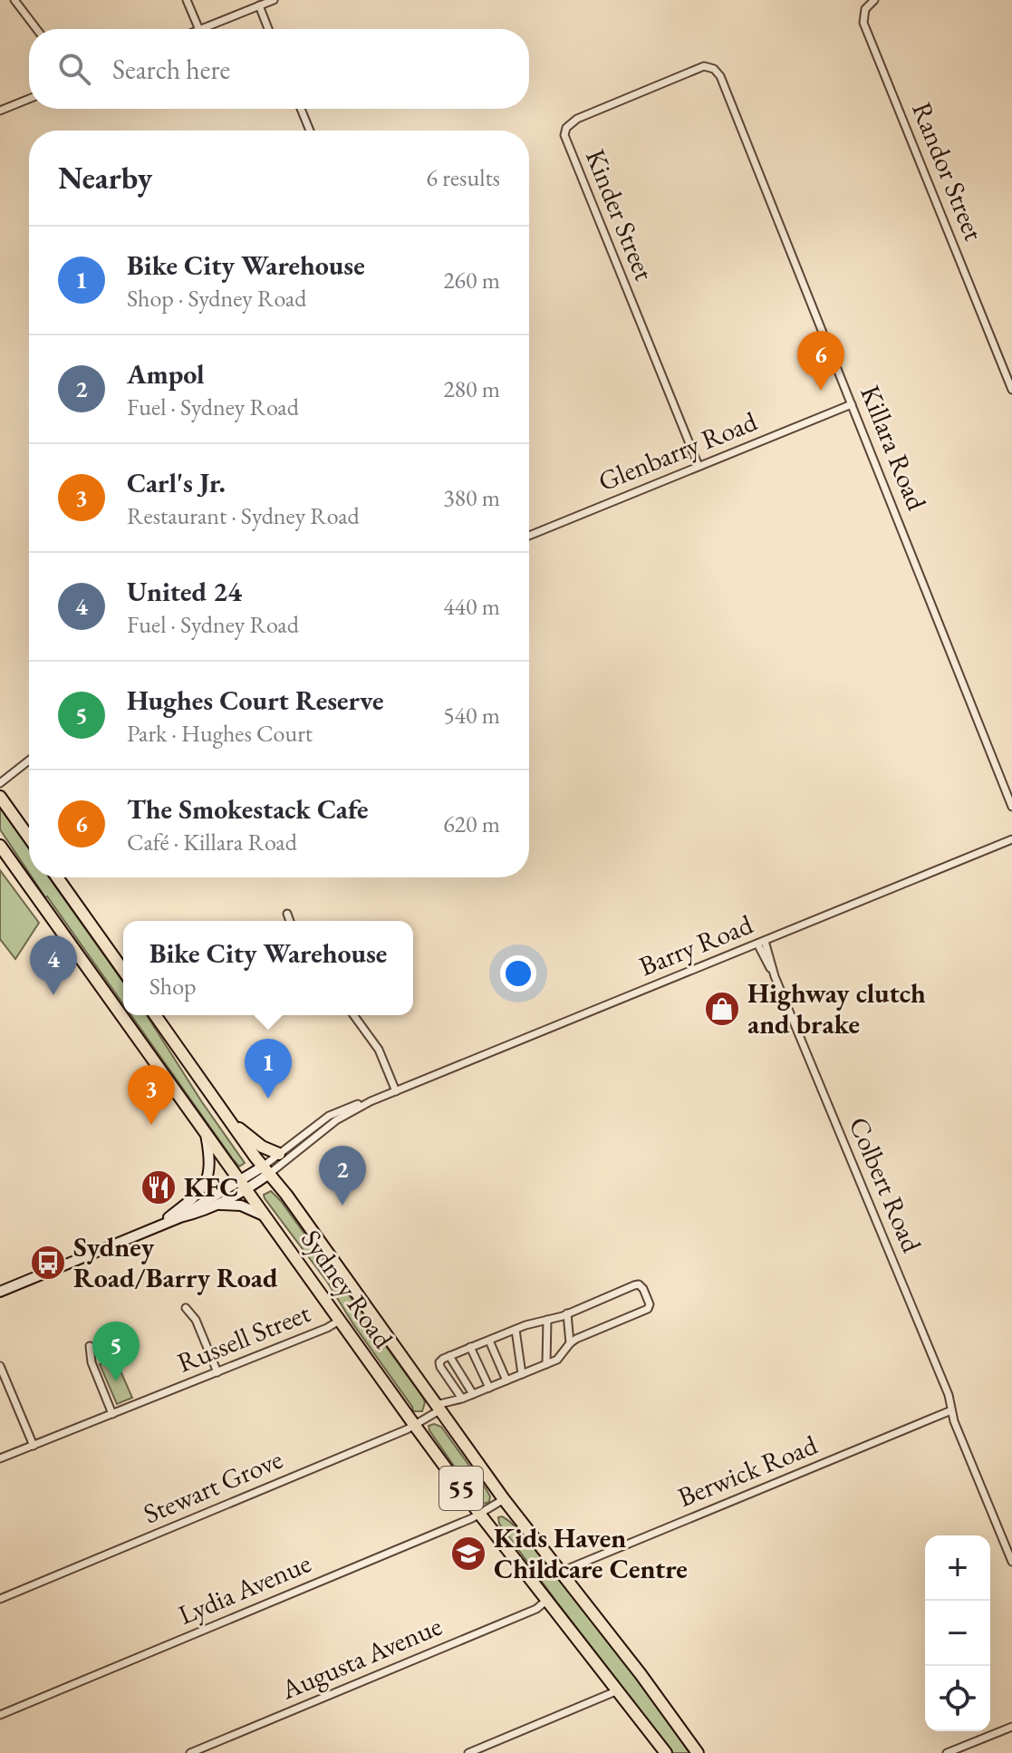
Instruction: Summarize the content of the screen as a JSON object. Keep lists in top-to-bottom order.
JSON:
{
  "streets": {
    "highway": ["Sydney Road", "55"],
    "main road": ["Barry Road"],
    "street": [
      "Randor Street",
      "Kinder Street",
      "Killara Road",
      "Glenbarry Road",
      "Colbert Road",
      "Russell Street",
      "Berwick Road",
      "Stewart Grove",
      "Lydia Avenue",
      "Augusta Avenue"
    ]
  },
  "crossings": [
    ["Kinder Street", "Killara Road"],
    ["Kinder Street", "Glenbarry Road"],
    ["Killara Road", "Glenbarry Road"],
    ["Barry Road", "Colbert Road"],
    ["Barry Road", "Sydney Road"],
    ["Colbert Road", "Berwick Road"],
    ["Sydney Road", "Russell Street"],
    ["Sydney Road", "Berwick Road"],
    ["Sydney Road", "Stewart Grove"],
    ["Sydney Road", "Lydia Avenue"],
    ["Sydney Road", "Augusta Avenue"]
  ],
  "places": {
    "shop": ["Highway clutch and brake"],
    "restaurant": ["KFC"],
    "bus stop": ["Sydney Road/Barry Road"],
    "school or university": ["Kids Haven Childcare Centre"]
  },
  "page": {
    "search": "Search here",
    "heading": ["Nearby", "6 results"],
    "list": [
      {
        "mark": "1",
        "name": "Bike City Warehouse",
        "note": "Shop · Sydney Road",
        "value": "260 m"
      },
      {
        "mark": "2",
        "name": "Ampol",
        "note": "Fuel · Sydney Road",
        "value": "280 m"
      },
      {
        "mark": "3",
        "name": "Carl's Jr.",
        "note": "Restaurant · Sydney Road",
        "value": "380 m"
      },
      {
        "mark": "4",
        "name": "United 24",
        "note": "Fuel · Sydney Road",
        "value": "440 m"
      },
      {
        "mark": "5",
        "name": "Hughes Court Reserve",
        "note": "Park · Hughes Court",
        "value": "540 m"
      },
      {
        "mark": "6",
        "name": "The Smokestack Cafe",
        "note": "Café · Killara Road",
        "value": "620 m"
      }
    ],
    "pins": [
      "6",
      "4",
      "1",
      "3",
      "2",
      "5"
    ],
    "popup": ["Bike City Warehouse", "Shop"],
    "map_buttons": ["+", "−"]
  }
}
